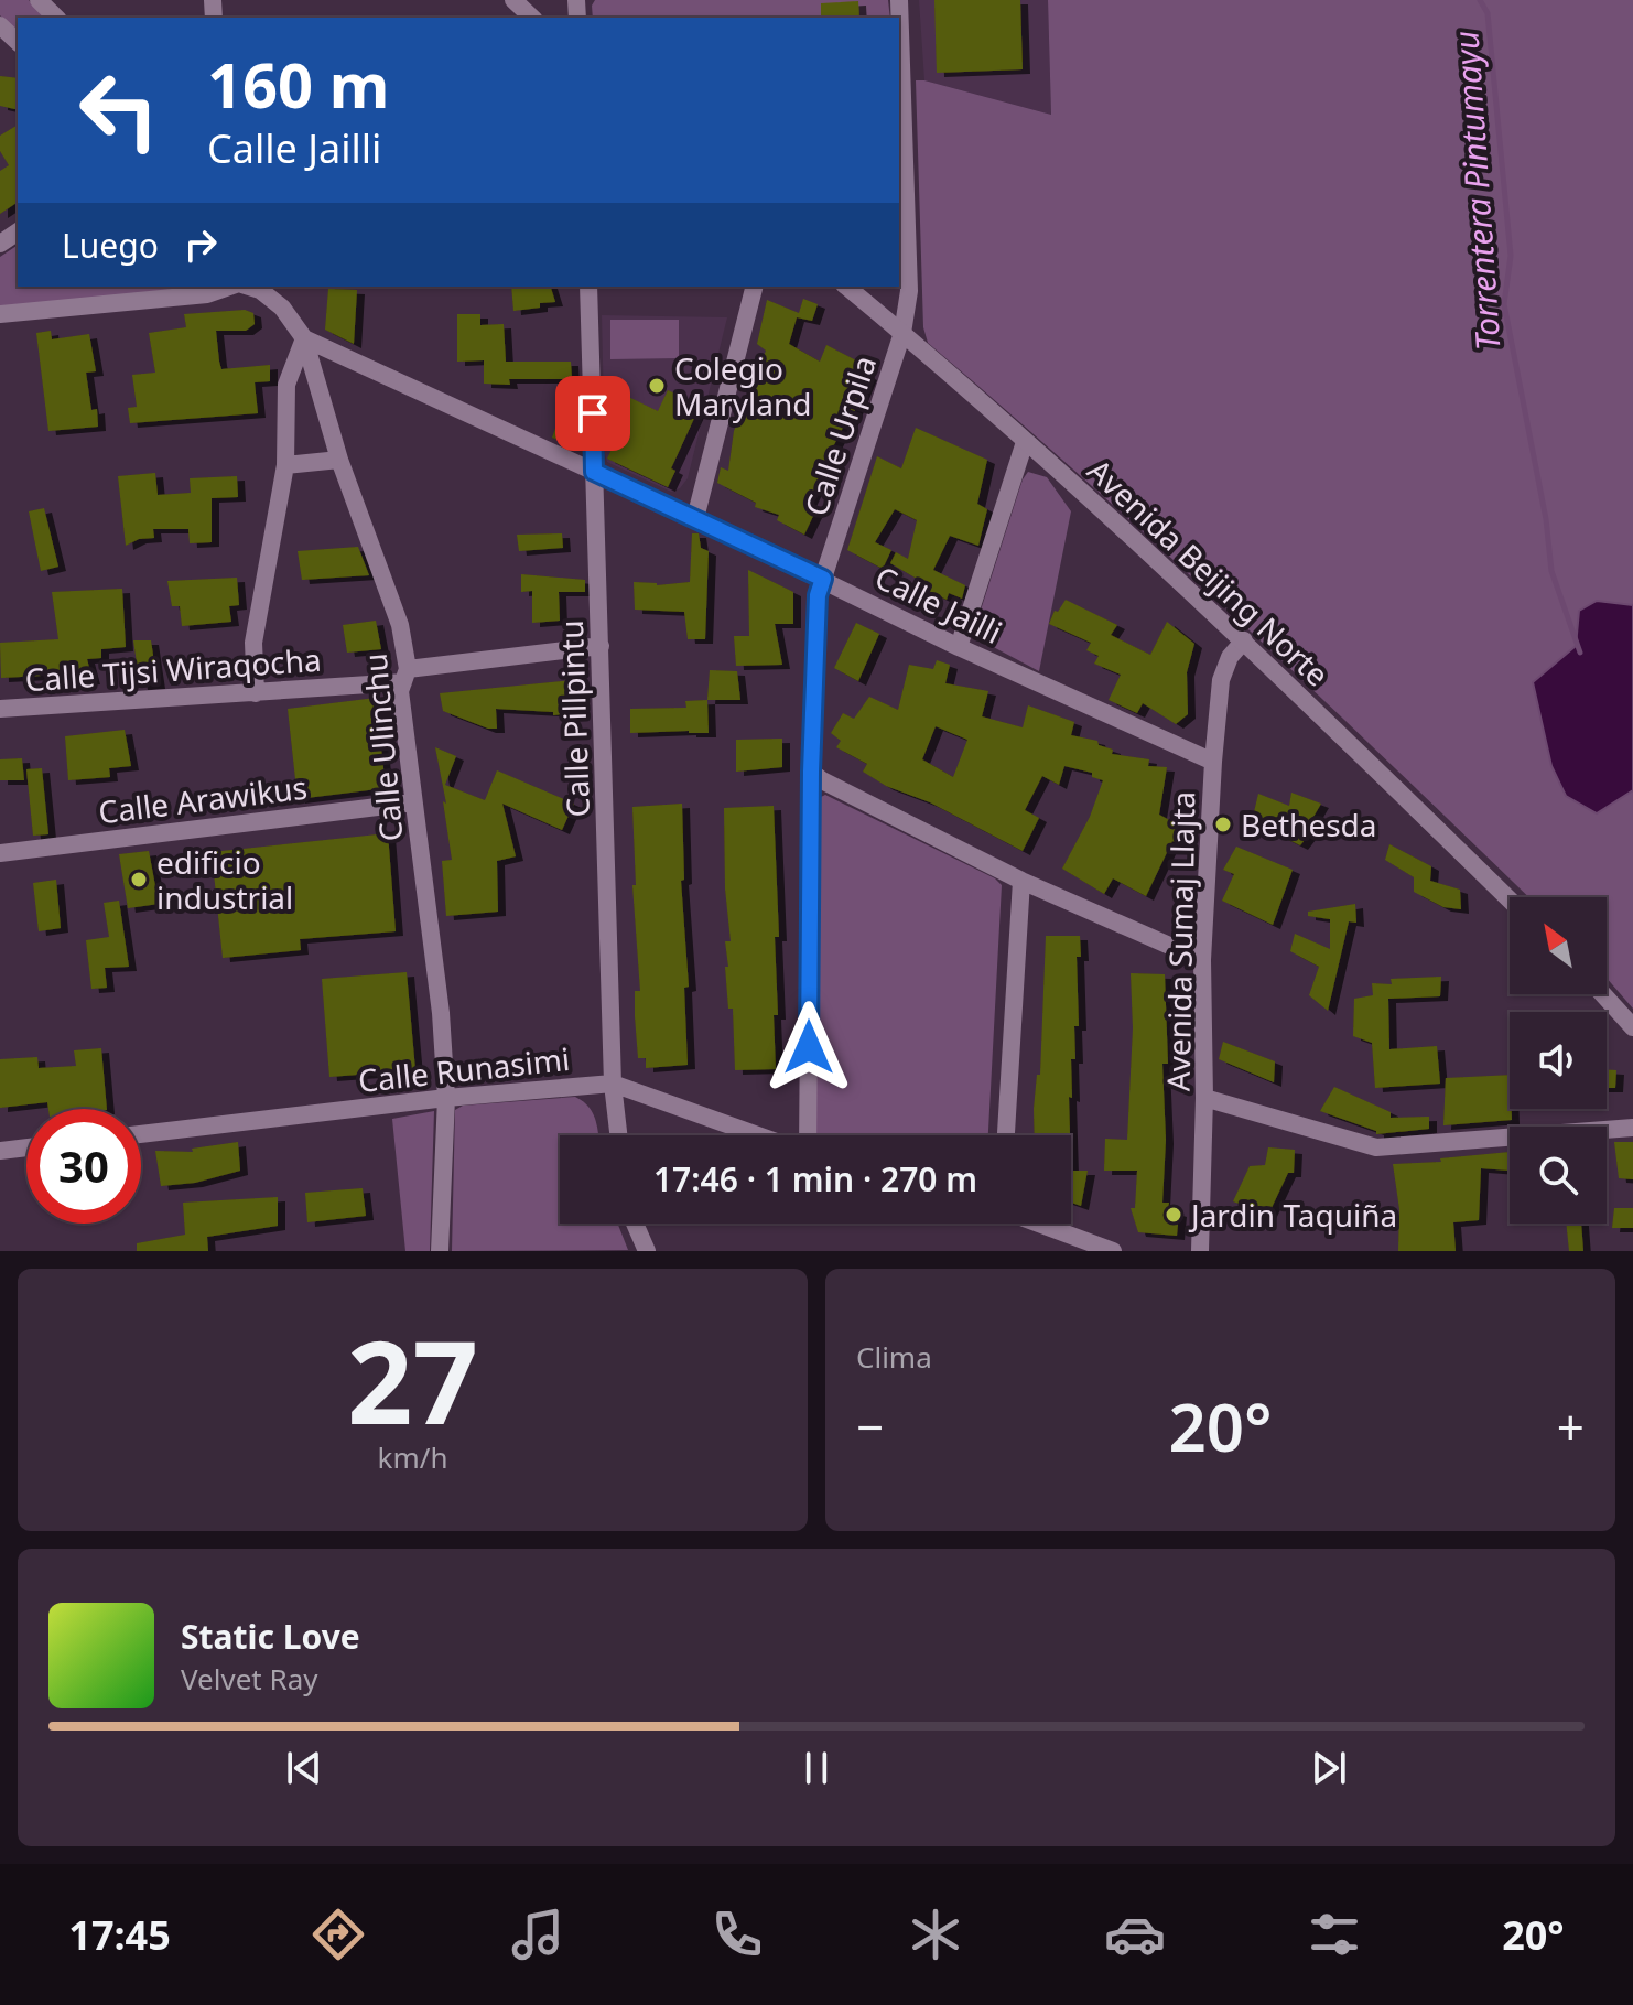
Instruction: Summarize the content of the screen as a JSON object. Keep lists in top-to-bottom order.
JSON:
{
  "streets": {
    "street": [
      "Calle Urpila",
      "Avenida Beijing Norte",
      "Calle Jailli",
      "Calle Tijsi Wiraqocha",
      "Calle Pillpintu",
      "Calle Ulinchu",
      "Calle Arawikus",
      "Avenida Sumaj Llajta",
      "Calle Runasimi"
    ]
  },
  "crossings": [
    ["Calle Urpila", "Avenida Beijing Norte"],
    ["Calle Urpila", "Calle Jailli"],
    ["Avenida Beijing Norte", "Avenida Sumaj Llajta"],
    ["Calle Jailli", "Calle Pillpintu"],
    ["Calle Jailli", "Calle Ulinchu"],
    ["Calle Jailli", "Avenida Sumaj Llajta"],
    ["Calle Tijsi Wiraqocha", "Calle Pillpintu"],
    ["Calle Tijsi Wiraqocha", "Calle Ulinchu"],
    ["Calle Pillpintu", "Calle Runasimi"],
    ["Calle Ulinchu", "Calle Arawikus"],
    ["Calle Ulinchu", "Calle Runasimi"]
  ],
  "water": ["Torrentera Pintumayu"],
  "places": [
    "Colegio Maryland",
    "Bethesda",
    "edificio industrial",
    "Jardin Taquiña"
  ],
  "north": "top left",
  "page": {
    "turn": ["160 m", "Calle Jailli"],
    "then": "Luego",
    "limit": "30",
    "trip": "17:46 · 1 min · 270 m",
    "tile": [
      ["27", "km/h"],
      "Clima"
    ],
    "heat": ["−", "20°", "+"],
    "song": ["Static Love", "Velvet Ray"],
    "tabs": ["17:45", "20°"]
  }
}
